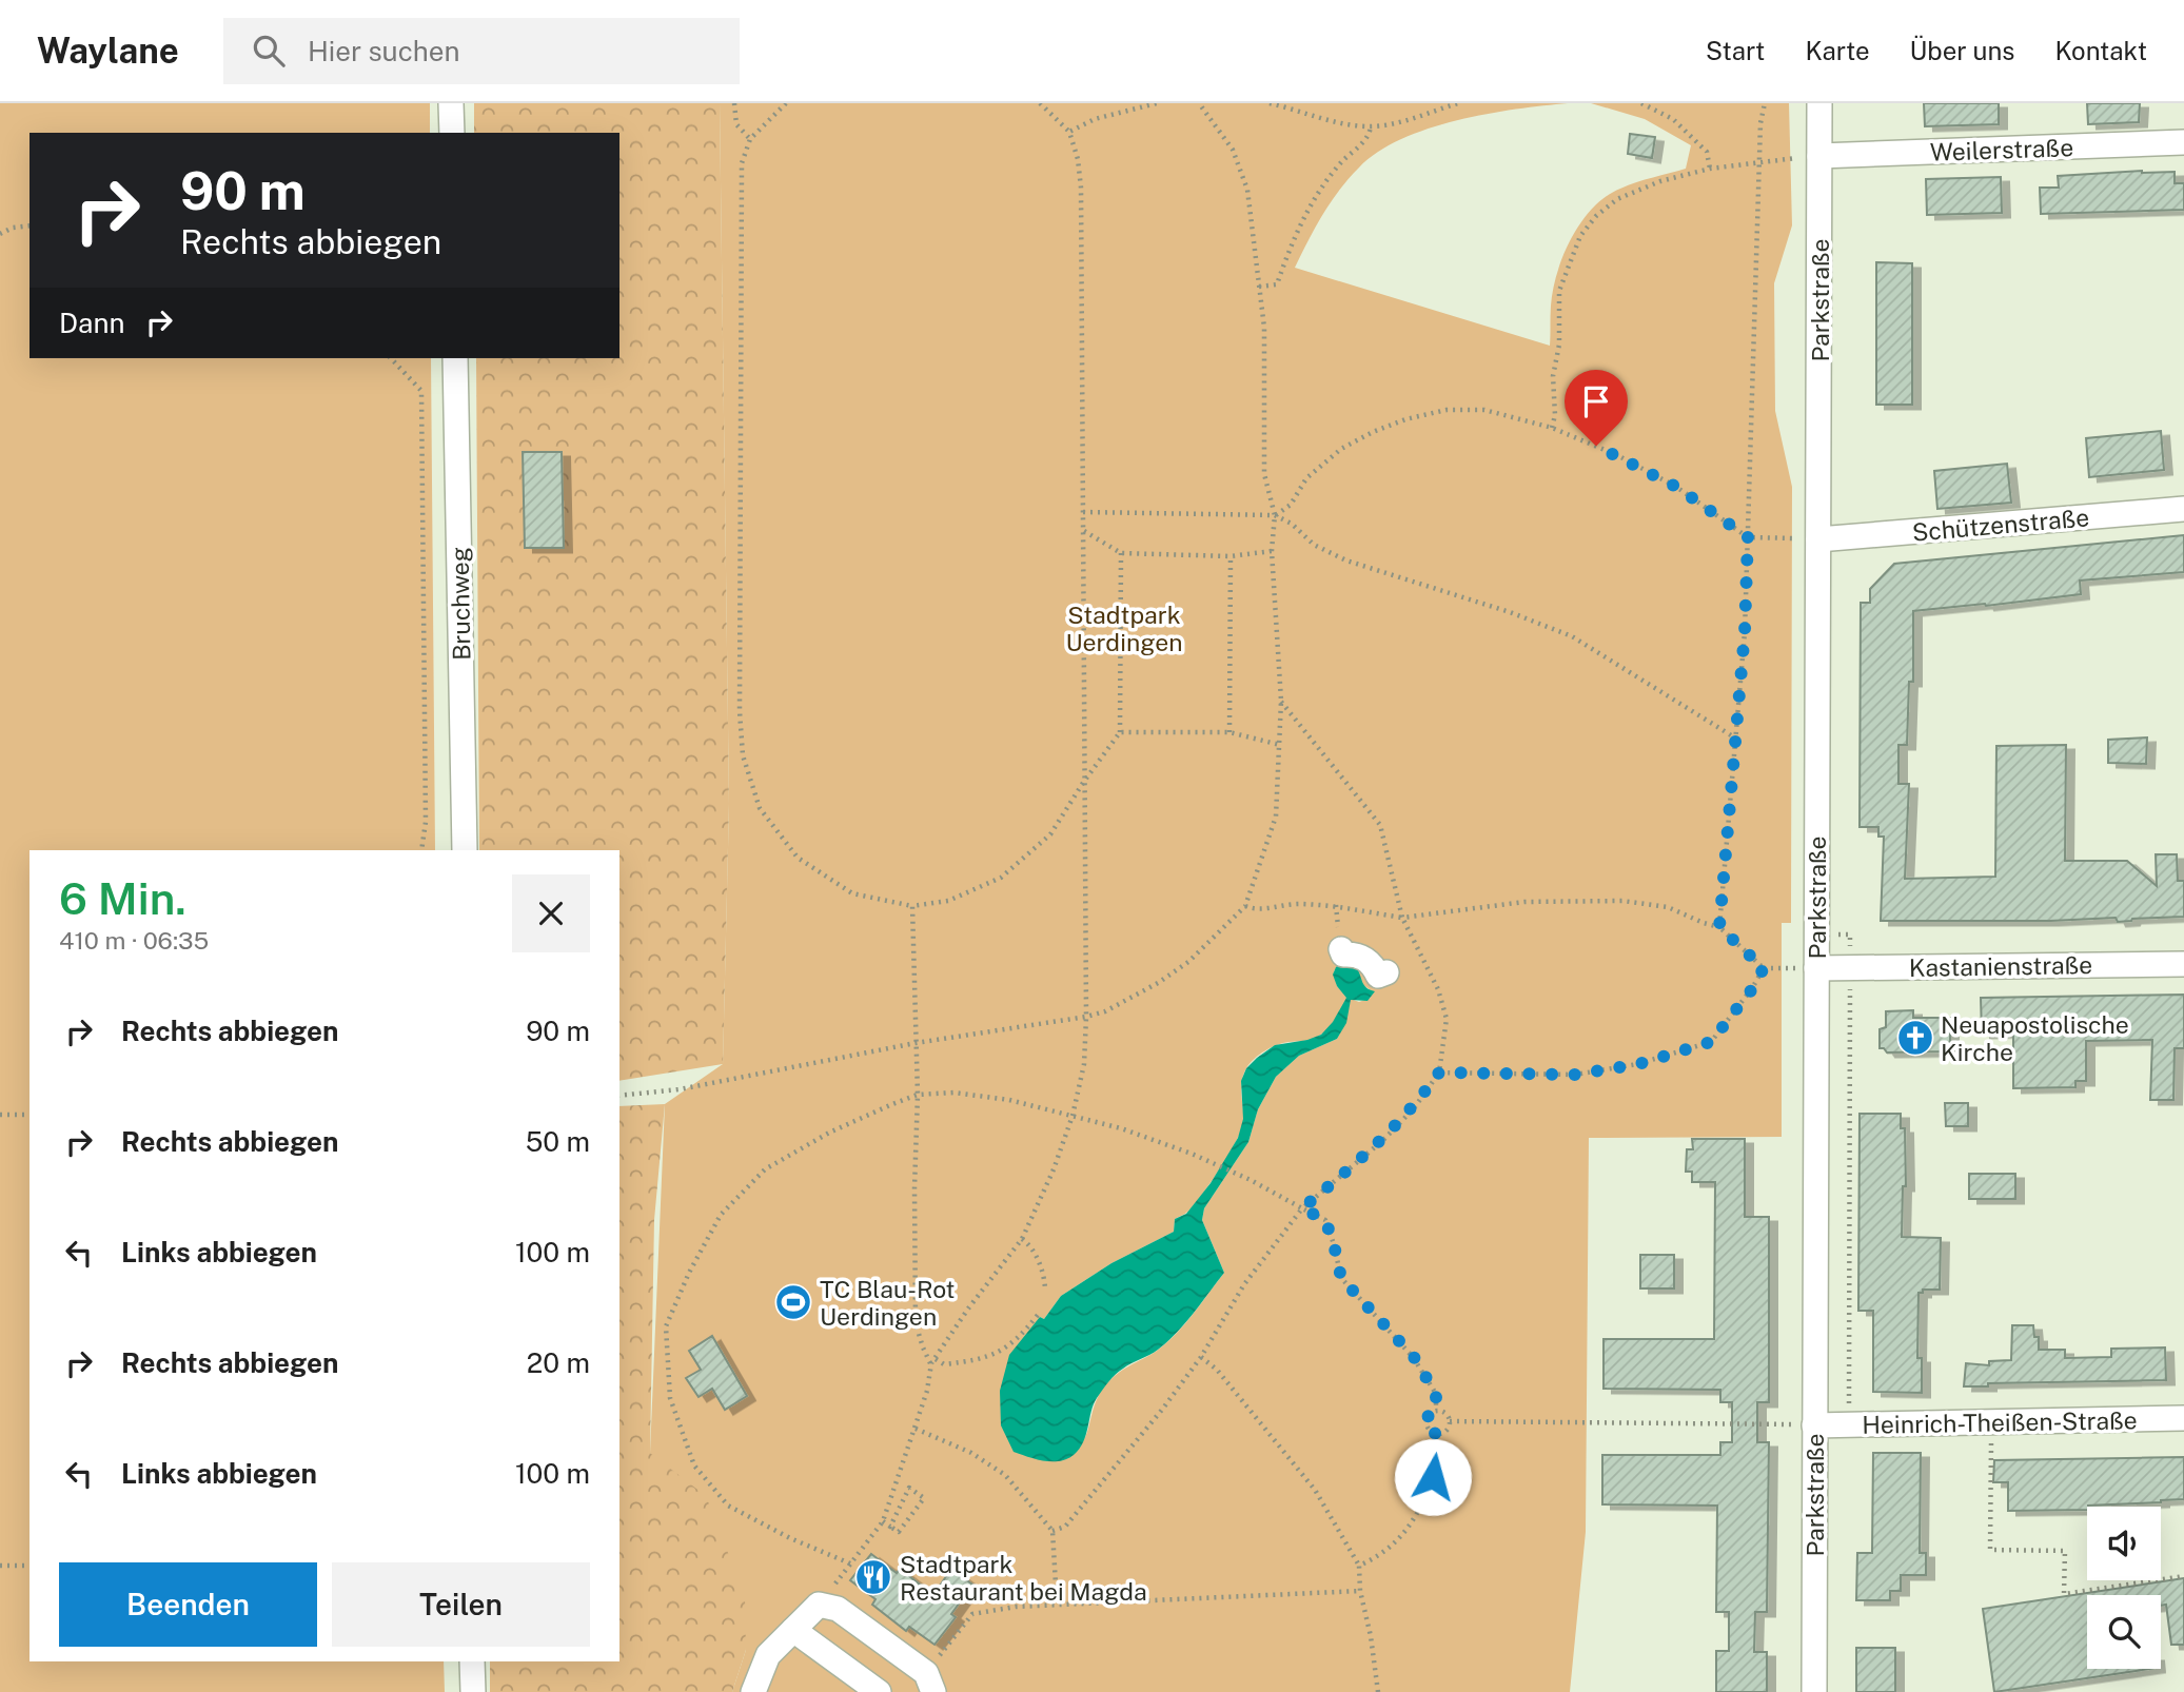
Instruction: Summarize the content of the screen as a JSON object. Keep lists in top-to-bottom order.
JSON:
{
  "streets": {
    "street": [
      "Weilerstraße",
      "Parkstraße",
      "Schützenstraße",
      "Bruchweg",
      "Kastanienstraße",
      "Heinrich-Theißen-Straße"
    ]
  },
  "crossings": [
    ["Weilerstraße", "Parkstraße"],
    ["Parkstraße", "Schützenstraße"],
    ["Parkstraße", "Kastanienstraße"],
    ["Parkstraße", "Heinrich-Theißen-Straße"]
  ],
  "parks": ["Stadtpark Uerdingen"],
  "places": {
    "church": ["Neuapostolische Kirche"],
    "sports": ["TC Blau-Rot Uerdingen"],
    "restaurant": ["Stadtpark Restaurant bei Magda"]
  },
  "page": {
    "header": "Waylane",
    "search": "Hier suchen",
    "nav": [
      "Start",
      "Karte",
      "Über uns",
      "Kontakt"
    ],
    "turn": ["90 m", "Rechts abbiegen"],
    "then": "Dann",
    "heading": ["6 Min.", "410 m · 06:35"],
    "list": [
      {
        "name": "Rechts abbiegen",
        "value": "90 m"
      },
      {
        "name": "Rechts abbiegen",
        "value": "50 m"
      },
      {
        "name": "Links abbiegen",
        "value": "100 m"
      },
      {
        "name": "Rechts abbiegen",
        "value": "20 m"
      },
      {
        "name": "Links abbiegen",
        "value": "100 m"
      }
    ],
    "buttons": ["Beenden", "Teilen"]
  }
}
